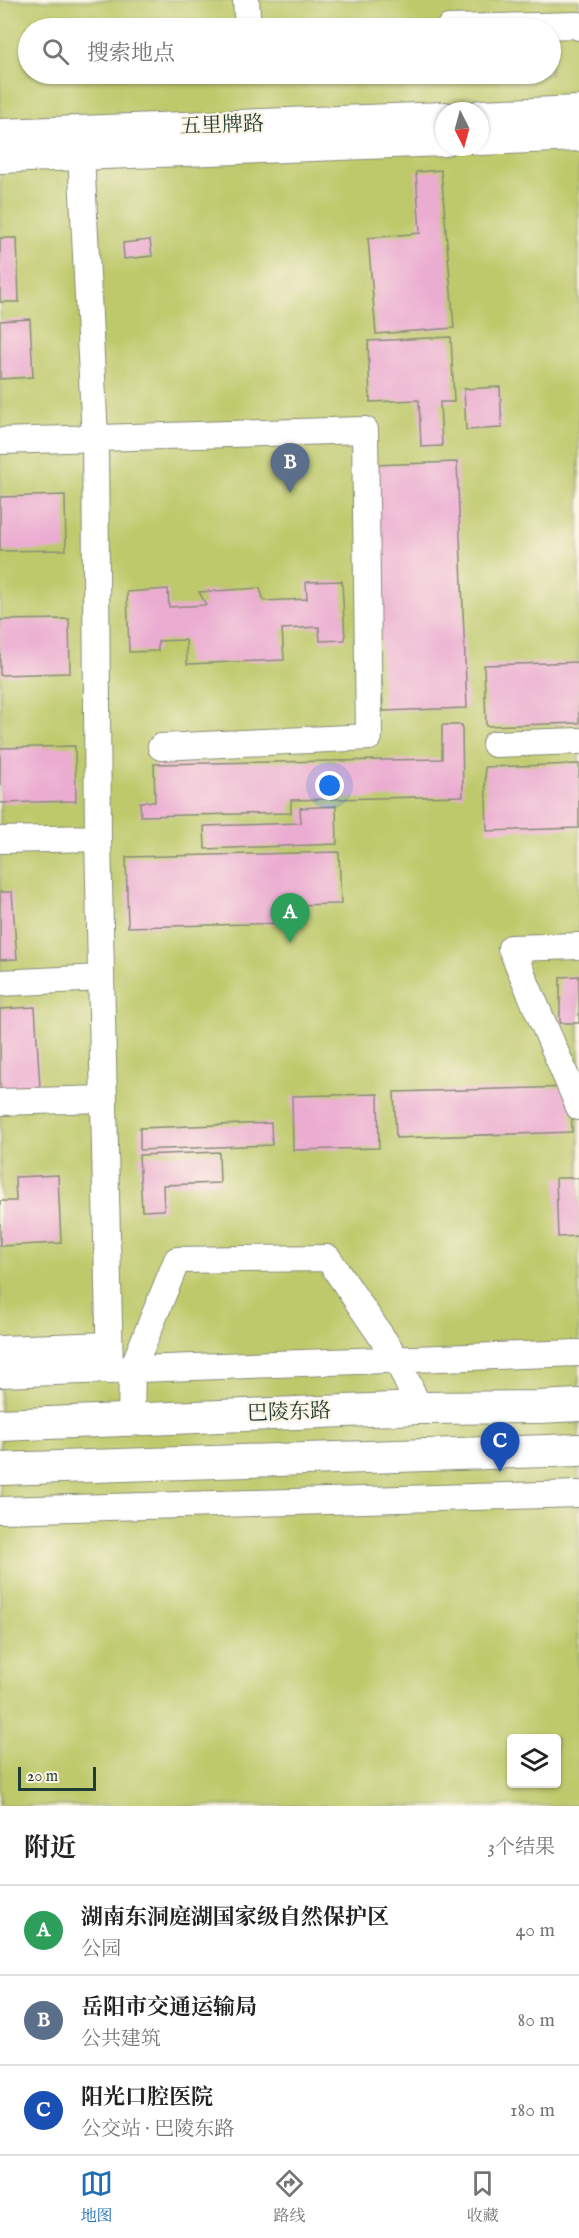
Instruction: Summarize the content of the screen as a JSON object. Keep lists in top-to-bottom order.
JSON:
{
  "streets": {
    "main road": ["五里牌路", "巴陵东路"]
  },
  "scale_bar": "20 m",
  "north": "bottom",
  "page": {
    "search": "搜索地点",
    "pins": ["B", "A", "C"],
    "scale": "20 m",
    "heading": ["附近", "3个结果"],
    "list": [
      {
        "mark": "A",
        "name": "湖南东洞庭湖国家级自然保护区",
        "note": "公园",
        "value": "40 m"
      },
      {
        "mark": "B",
        "name": "岳阳市交通运输局",
        "note": "公共建筑",
        "value": "80 m"
      },
      {
        "mark": "C",
        "name": "阳光口腔医院",
        "note": "公交站 · 巴陵东路",
        "value": "180 m"
      }
    ],
    "nav": ["地图", "路线", "收藏"]
  }
}
